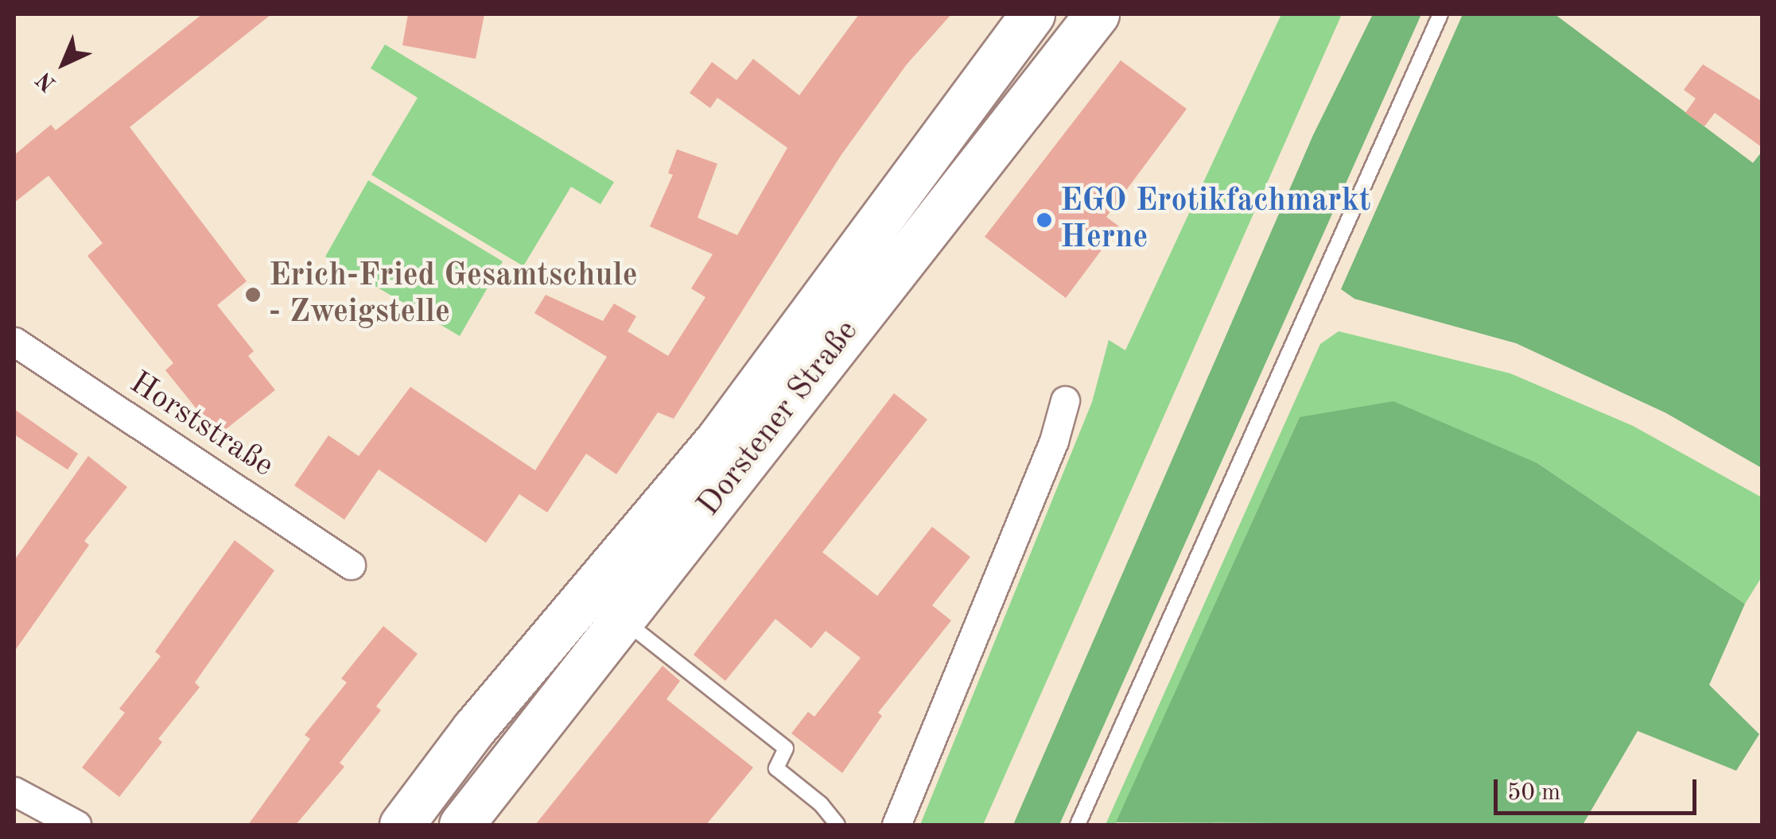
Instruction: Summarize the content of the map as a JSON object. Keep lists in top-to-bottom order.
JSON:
{
  "streets": {
    "main road": ["Dorstener Straße"],
    "street": ["Horststraße"]
  },
  "places": ["EGO Erotikfachmarkt Herne", "Erich-Fried Gesamtschule - Zweigstelle"],
  "scale_bar": "50 m",
  "north": "bottom left"
}
